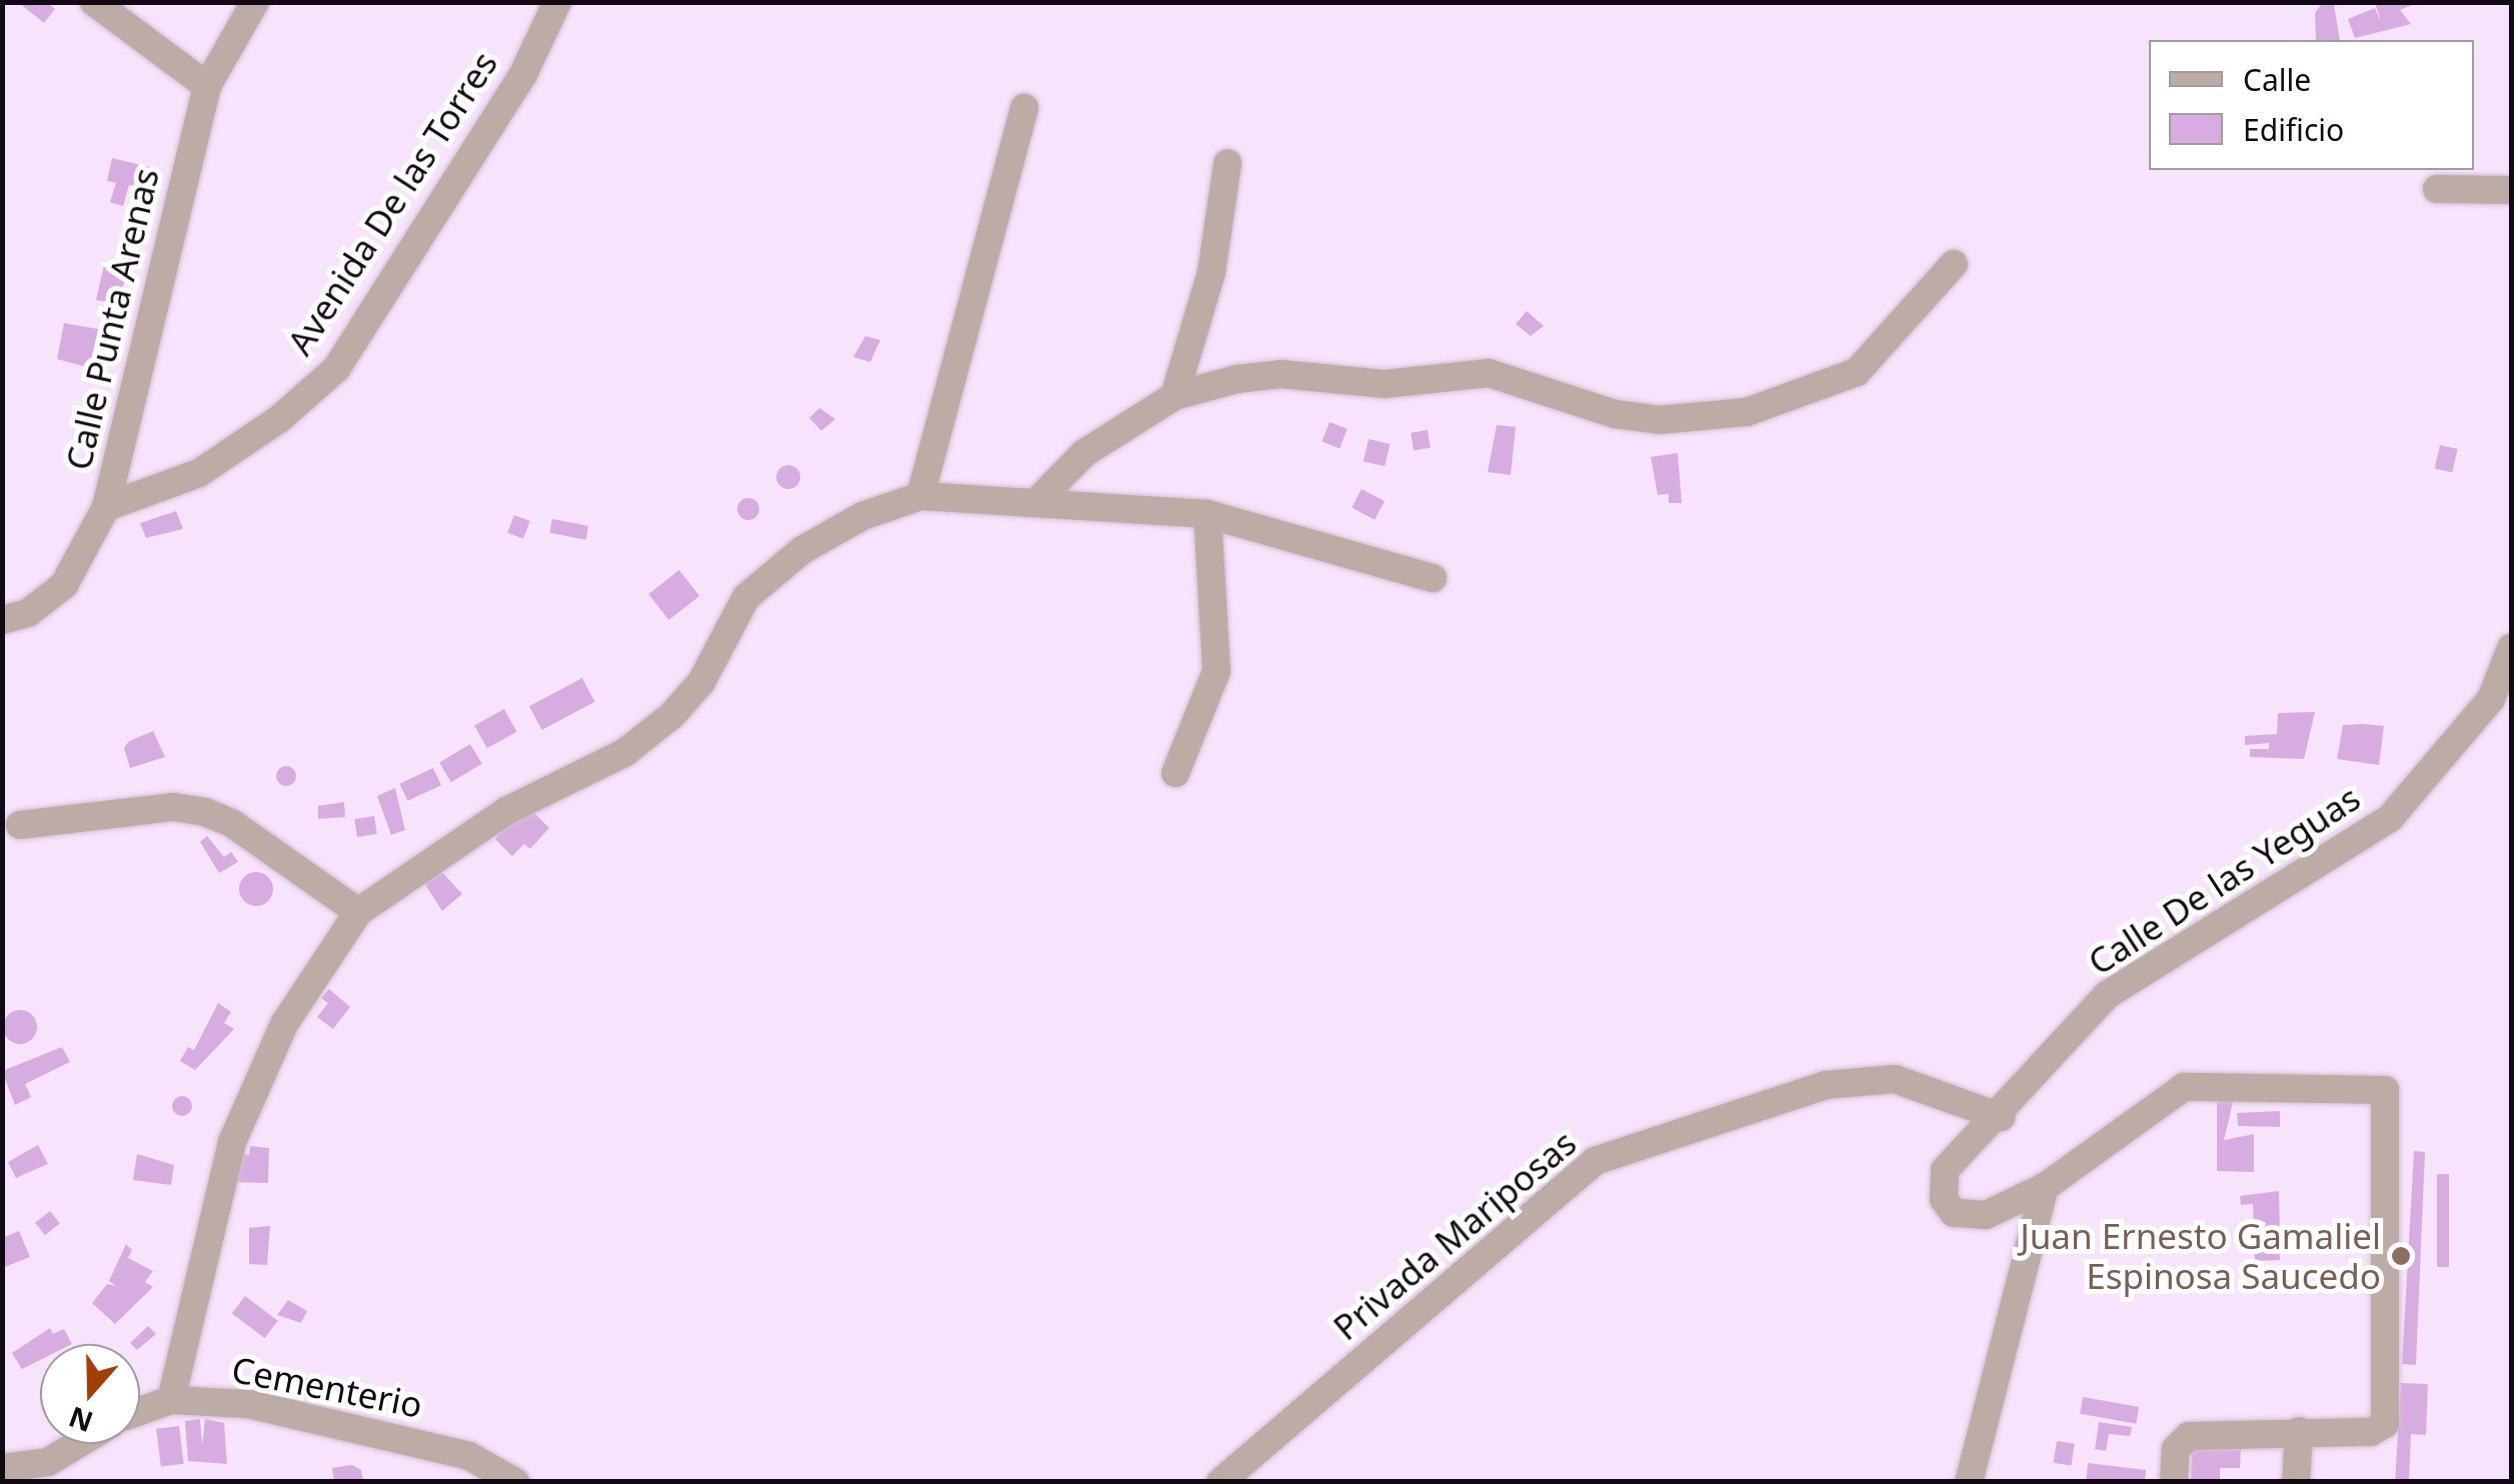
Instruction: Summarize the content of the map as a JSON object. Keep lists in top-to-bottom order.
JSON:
{
  "streets": {
    "street": [
      "Avenida De las Torres",
      "Calle Punta Arenas",
      "Calle De las Yeguas",
      "Privada Mariposas",
      "Cementerio"
    ]
  },
  "crossings": [
    ["Avenida De las Torres", "Calle Punta Arenas"],
    ["Calle De las Yeguas", "Privada Mariposas"]
  ],
  "places": ["Juan Ernesto Gamaliel Espinosa Saucedo"],
  "legend": ["Calle", "Edificio"],
  "north": "bottom"
}
